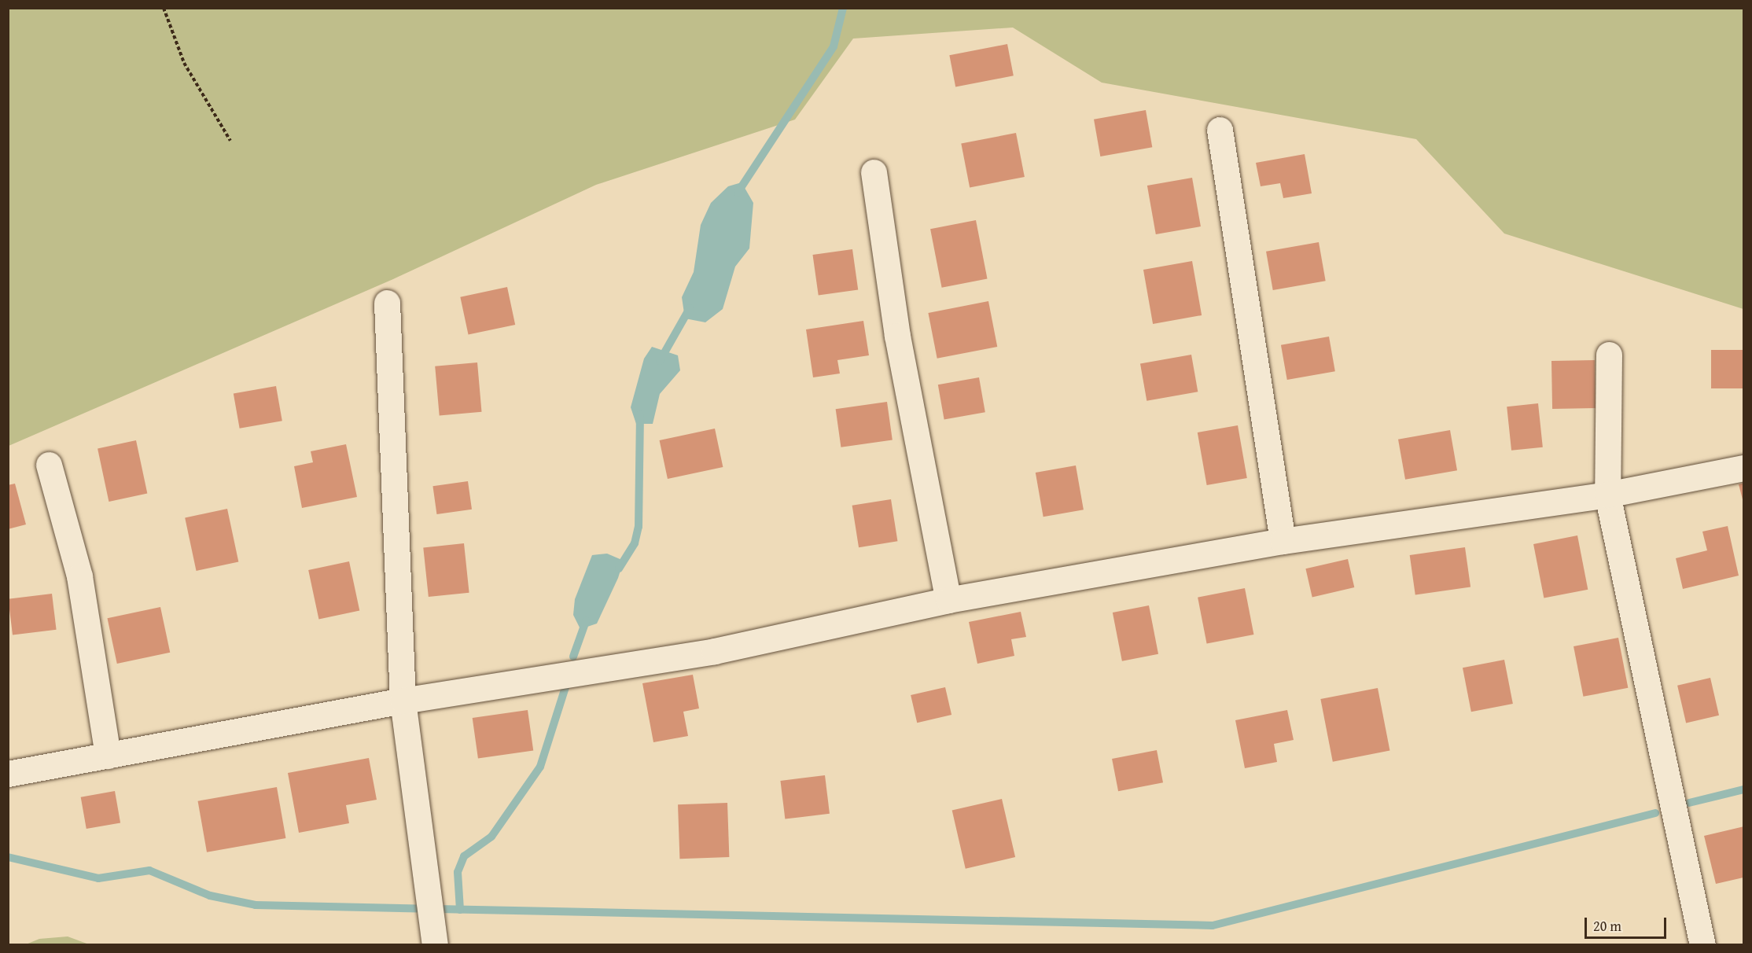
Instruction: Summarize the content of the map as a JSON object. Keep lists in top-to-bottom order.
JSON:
{
  "scale_bar": "20 m"
}
